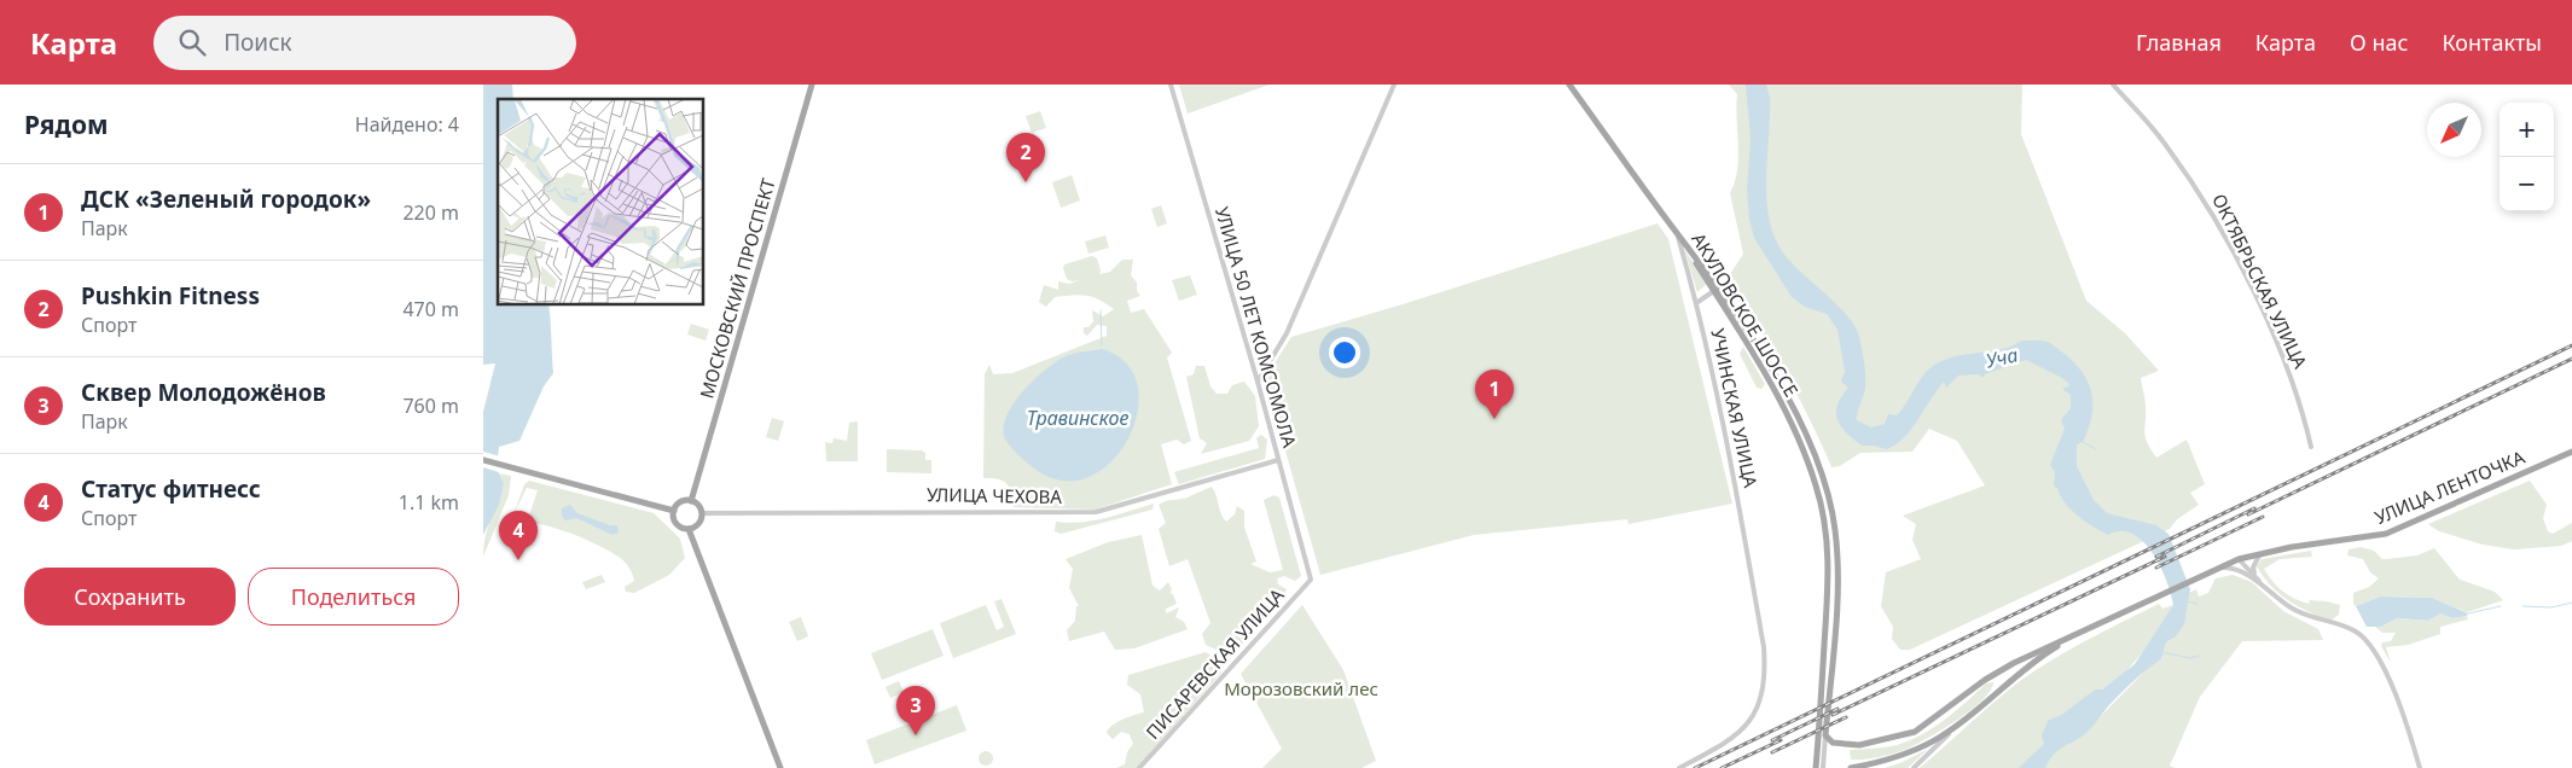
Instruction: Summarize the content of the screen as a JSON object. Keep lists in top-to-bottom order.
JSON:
{
  "streets": {
    "main road": [
      "МОСКОВСКИЙ ПРОСПЕКТ",
      "АКУЛОВСКОЕ ШОССЕ",
      "УЧИНСКАЯ УЛИЦА",
      "УЛИЦА ЛЕНТОЧКА"
    ],
    "street": [
      "ОКТЯБРЬСКАЯ УЛИЦА",
      "УЛИЦА 50 ЛЕТ КОМСОМОЛА",
      "УЛИЦА ЧЕХОВА",
      "ПИСАРЕВСКАЯ УЛИЦА"
    ]
  },
  "crossings": [
    ["МОСКОВСКИЙ ПРОСПЕКТ", "УЛИЦА ЧЕХОВА"],
    ["АКУЛОВСКОЕ ШОССЕ", "УЧИНСКАЯ УЛИЦА"],
    ["УЛИЦА 50 ЛЕТ КОМСОМОЛА", "УЛИЦА ЧЕХОВА"],
    ["УЛИЦА 50 ЛЕТ КОМСОМОЛА", "ПИСАРЕВСКАЯ УЛИЦА"]
  ],
  "water": ["Уча", "Травинское"],
  "parks": ["Морозовский лес"],
  "north": "bottom left",
  "page": {
    "header": "Карта",
    "search": "Поиск",
    "nav": [
      "Главная",
      "Карта",
      "О нас",
      "Контакты"
    ],
    "heading": ["Рядом", "Найдено: 4"],
    "map_buttons": ["+", "−"],
    "pins": [
      "2",
      "1",
      "4",
      "3"
    ],
    "list": [
      {
        "mark": "1",
        "name": "ДСК «Зеленый городок»",
        "note": "Парк",
        "value": "220 m"
      },
      {
        "mark": "2",
        "name": "Pushkin Fitness",
        "note": "Спорт",
        "value": "470 m"
      },
      {
        "mark": "3",
        "name": "Сквер Молодожёнов",
        "note": "Парк",
        "value": "760 m"
      },
      {
        "mark": "4",
        "name": "Статус фитнесс",
        "note": "Спорт",
        "value": "1.1 km"
      }
    ],
    "buttons": ["Сохранить", "Поделиться"]
  }
}
